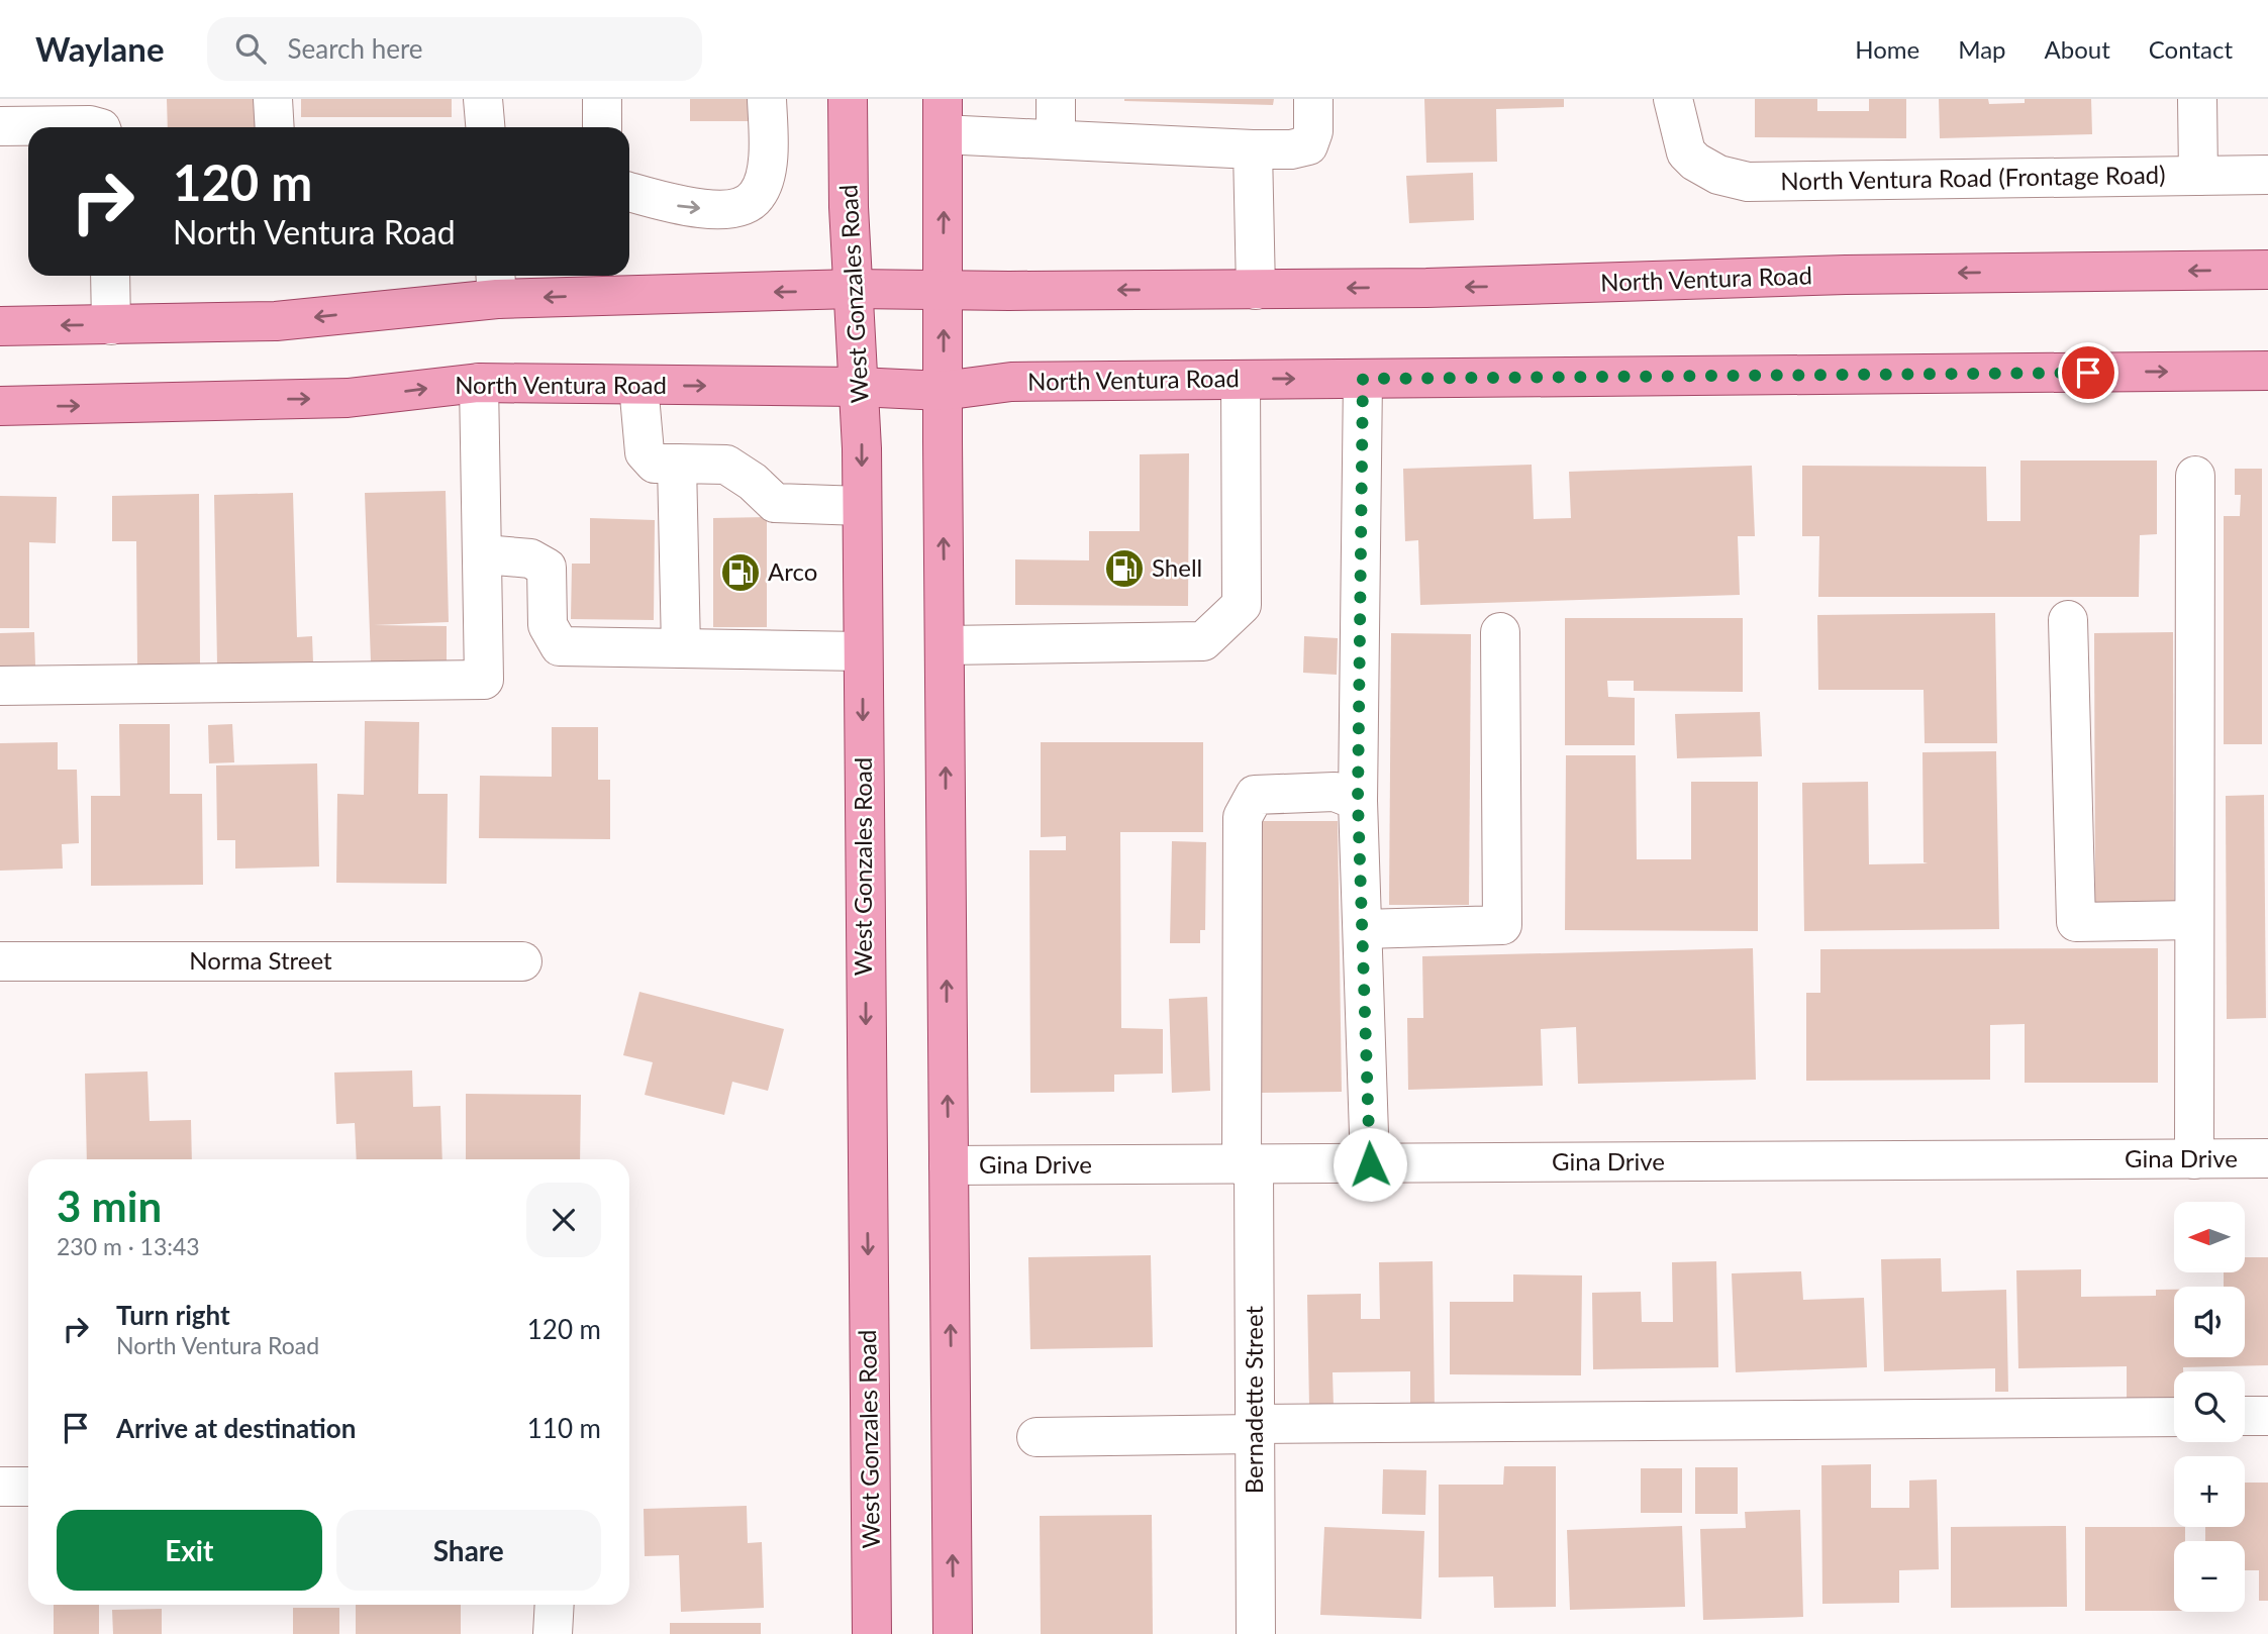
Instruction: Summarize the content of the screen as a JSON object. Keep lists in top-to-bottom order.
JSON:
{
  "streets": {
    "main road": ["North Ventura Road", "West Gonzales Road"],
    "street": [
      "North Ventura Road (Frontage Road)",
      "Norma Street",
      "Gina Drive",
      "Bernadette Street"
    ]
  },
  "crossings": [
    ["North Ventura Road", "West Gonzales Road"],
    ["Gina Drive", "Bernadette Street"]
  ],
  "places": {
    "fuel station": ["Shell", "Arco"]
  },
  "north": "left",
  "page": {
    "header": "Waylane",
    "search": "Search here",
    "nav": [
      "Home",
      "Map",
      "About",
      "Contact"
    ],
    "turn": ["120 m", "North Ventura Road"],
    "heading": ["3 min", "230 m · 13:43"],
    "map_buttons": ["+", "−"],
    "list": [
      {
        "name": "Turn right",
        "note": "North Ventura Road",
        "value": "120 m"
      },
      {
        "name": "Arrive at destination",
        "value": "110 m"
      }
    ],
    "buttons": ["Exit", "Share"]
  }
}
